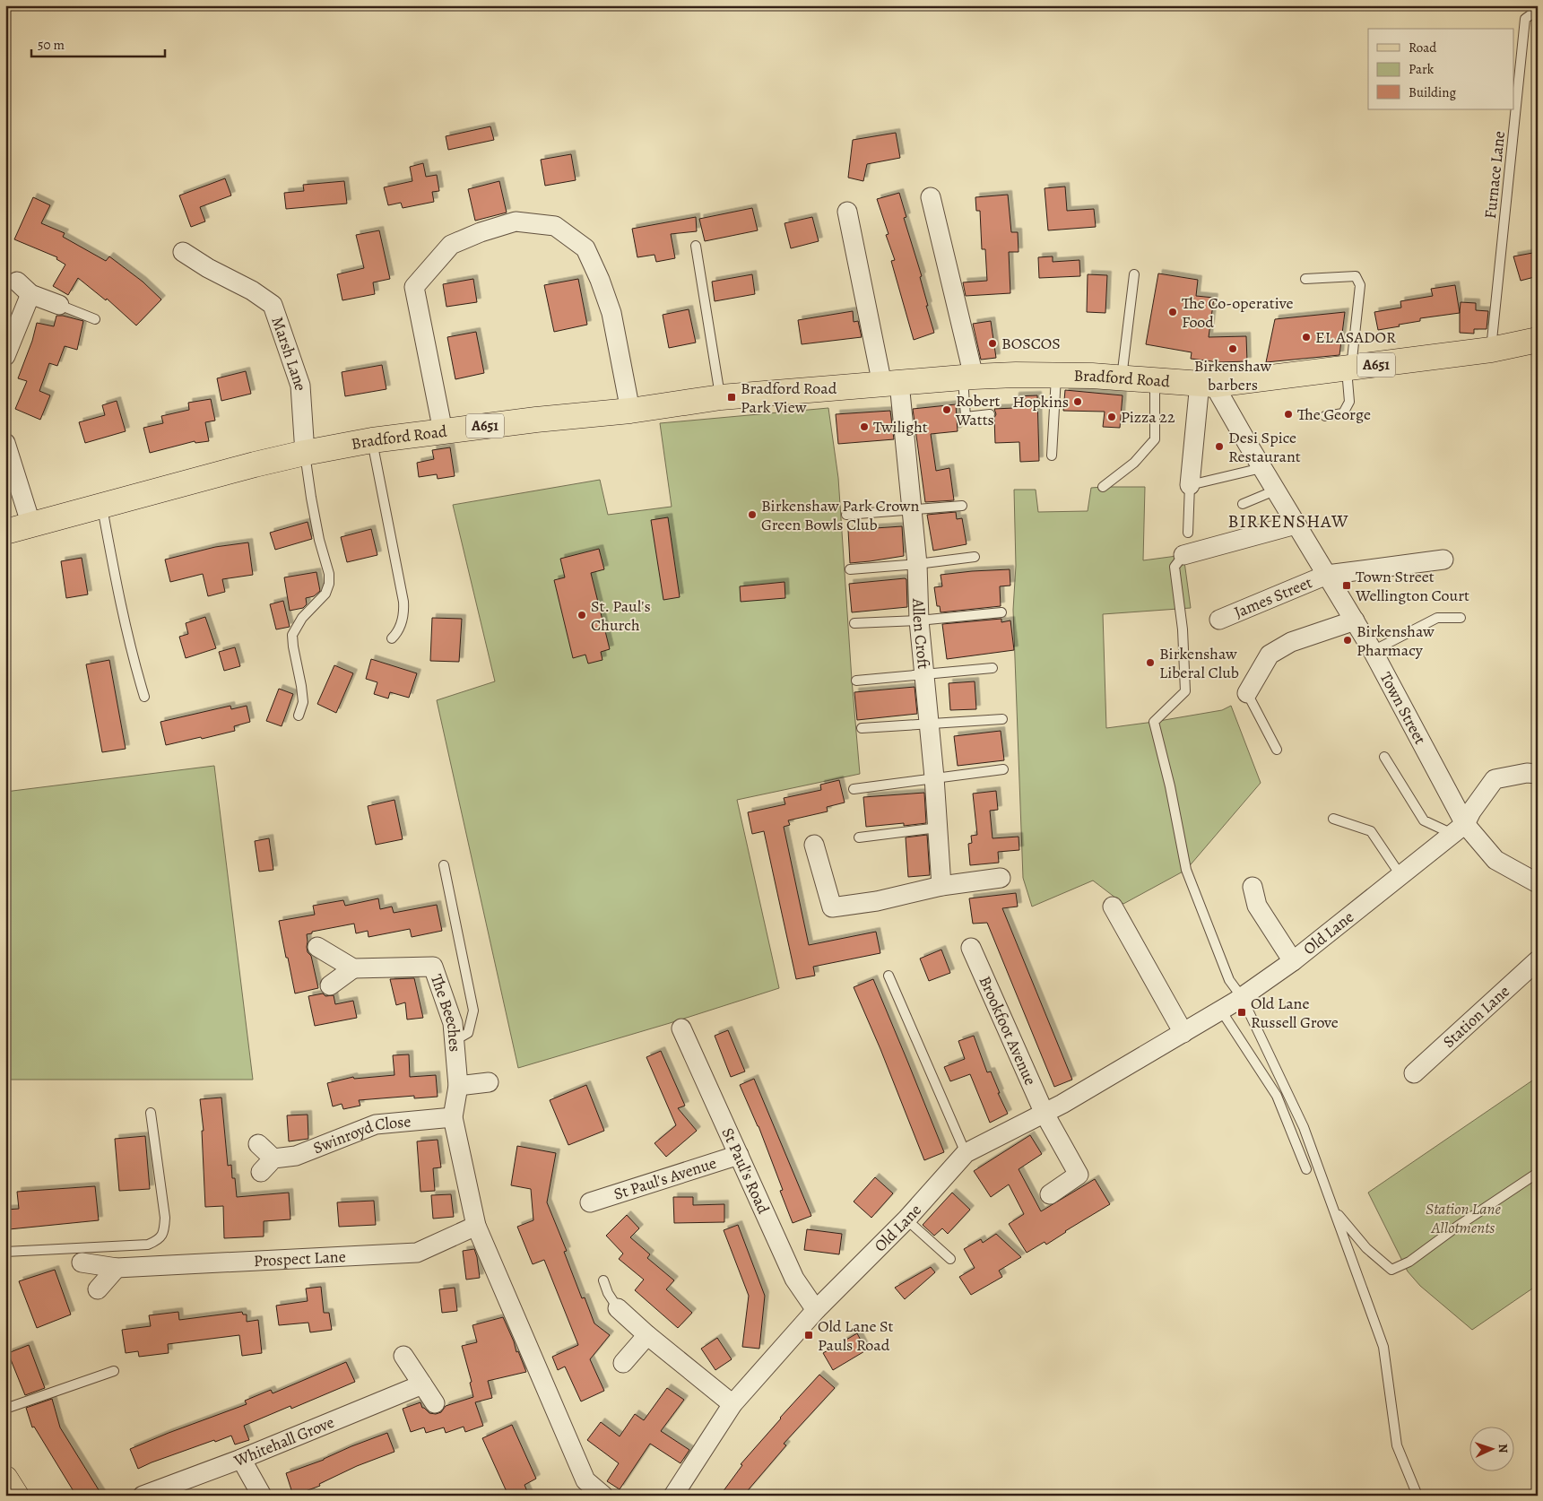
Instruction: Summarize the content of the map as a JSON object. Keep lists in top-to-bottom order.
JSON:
{
  "streets": {
    "main road": ["A651", "Bradford Road"],
    "street": [
      "Marsh Lane",
      "James Street",
      "Allen Croft",
      "Town Street",
      "Old Lane",
      "The Beeches",
      "Station Lane",
      "Brookfoot Avenue",
      "Swinroyd Close",
      "St Paul's Road",
      "St Paul's Avenue",
      "Prospect Lane",
      "Whitehall Grove"
    ],
    "lane": ["Furnace Lane"]
  },
  "crossings": [
    ["Furnace Lane", "Bradford Road"],
    ["Marsh Lane", "Bradford Road"],
    ["Bradford Road", "Allen Croft"],
    ["Bradford Road", "Town Street"],
    ["James Street", "Town Street"],
    ["Town Street", "Old Lane"],
    ["Old Lane", "Brookfoot Avenue"],
    ["Old Lane", "St Paul's Road"],
    ["St Paul's Road", "St Paul's Avenue"]
  ],
  "districts": ["BIRKENSHAW"],
  "parks": ["Station Lane Allotments"],
  "places": {
    "other": [
      "The Co-operative Food",
      "EL ASADOR",
      "BOSCOS",
      "Birkenshaw barbers",
      "Hopkins",
      "Robert Watts",
      "The George",
      "Pizza 22",
      "Twilight",
      "Desi Spice Restaurant",
      "Birkenshaw Park Crown Green Bowls Club",
      "St. Paul's Church",
      "Birkenshaw Pharmacy",
      "Birkenshaw Liberal Club"
    ],
    "transit": [
      "Bradford Road Park View",
      "Town Street Wellington Court",
      "Old Lane Russell Grove",
      "Old Lane St Pauls Road"
    ]
  },
  "legend": ["Road", "Park", "Building"],
  "scale_bar": "50 m",
  "north": "right"
}
